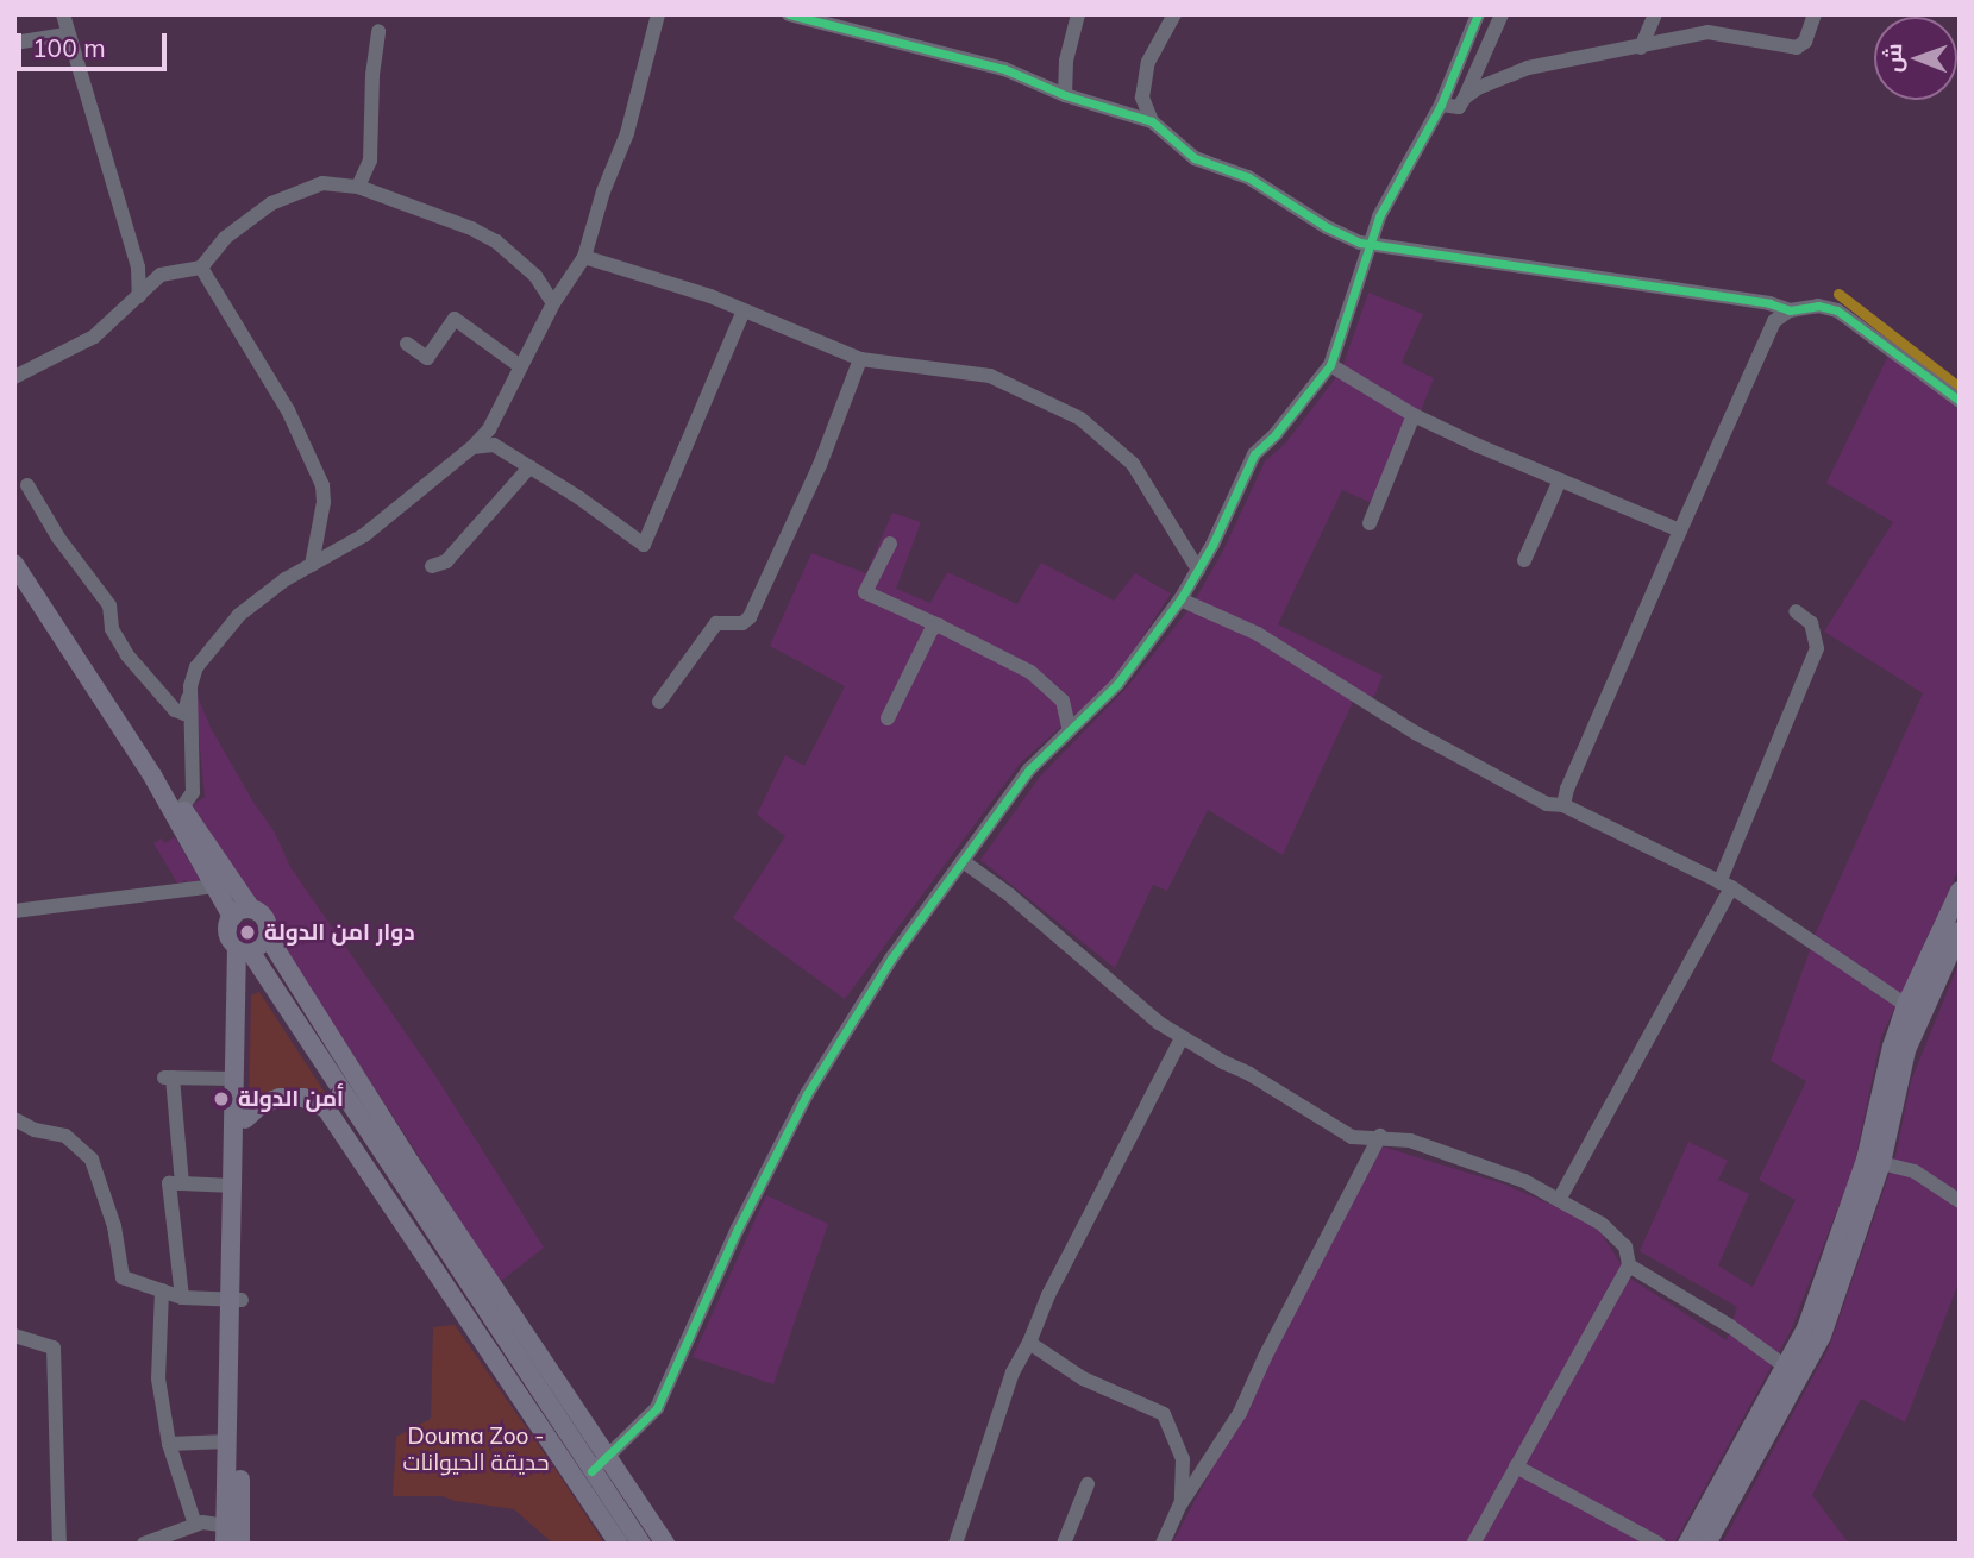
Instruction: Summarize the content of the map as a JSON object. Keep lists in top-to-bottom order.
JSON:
{
  "parks": ["Douma Zoo - حديقة الحيوانات"],
  "places": ["دوار امن الدولة", "أمن الدولة"],
  "scale_bar": "100 m",
  "north": "left"
}
